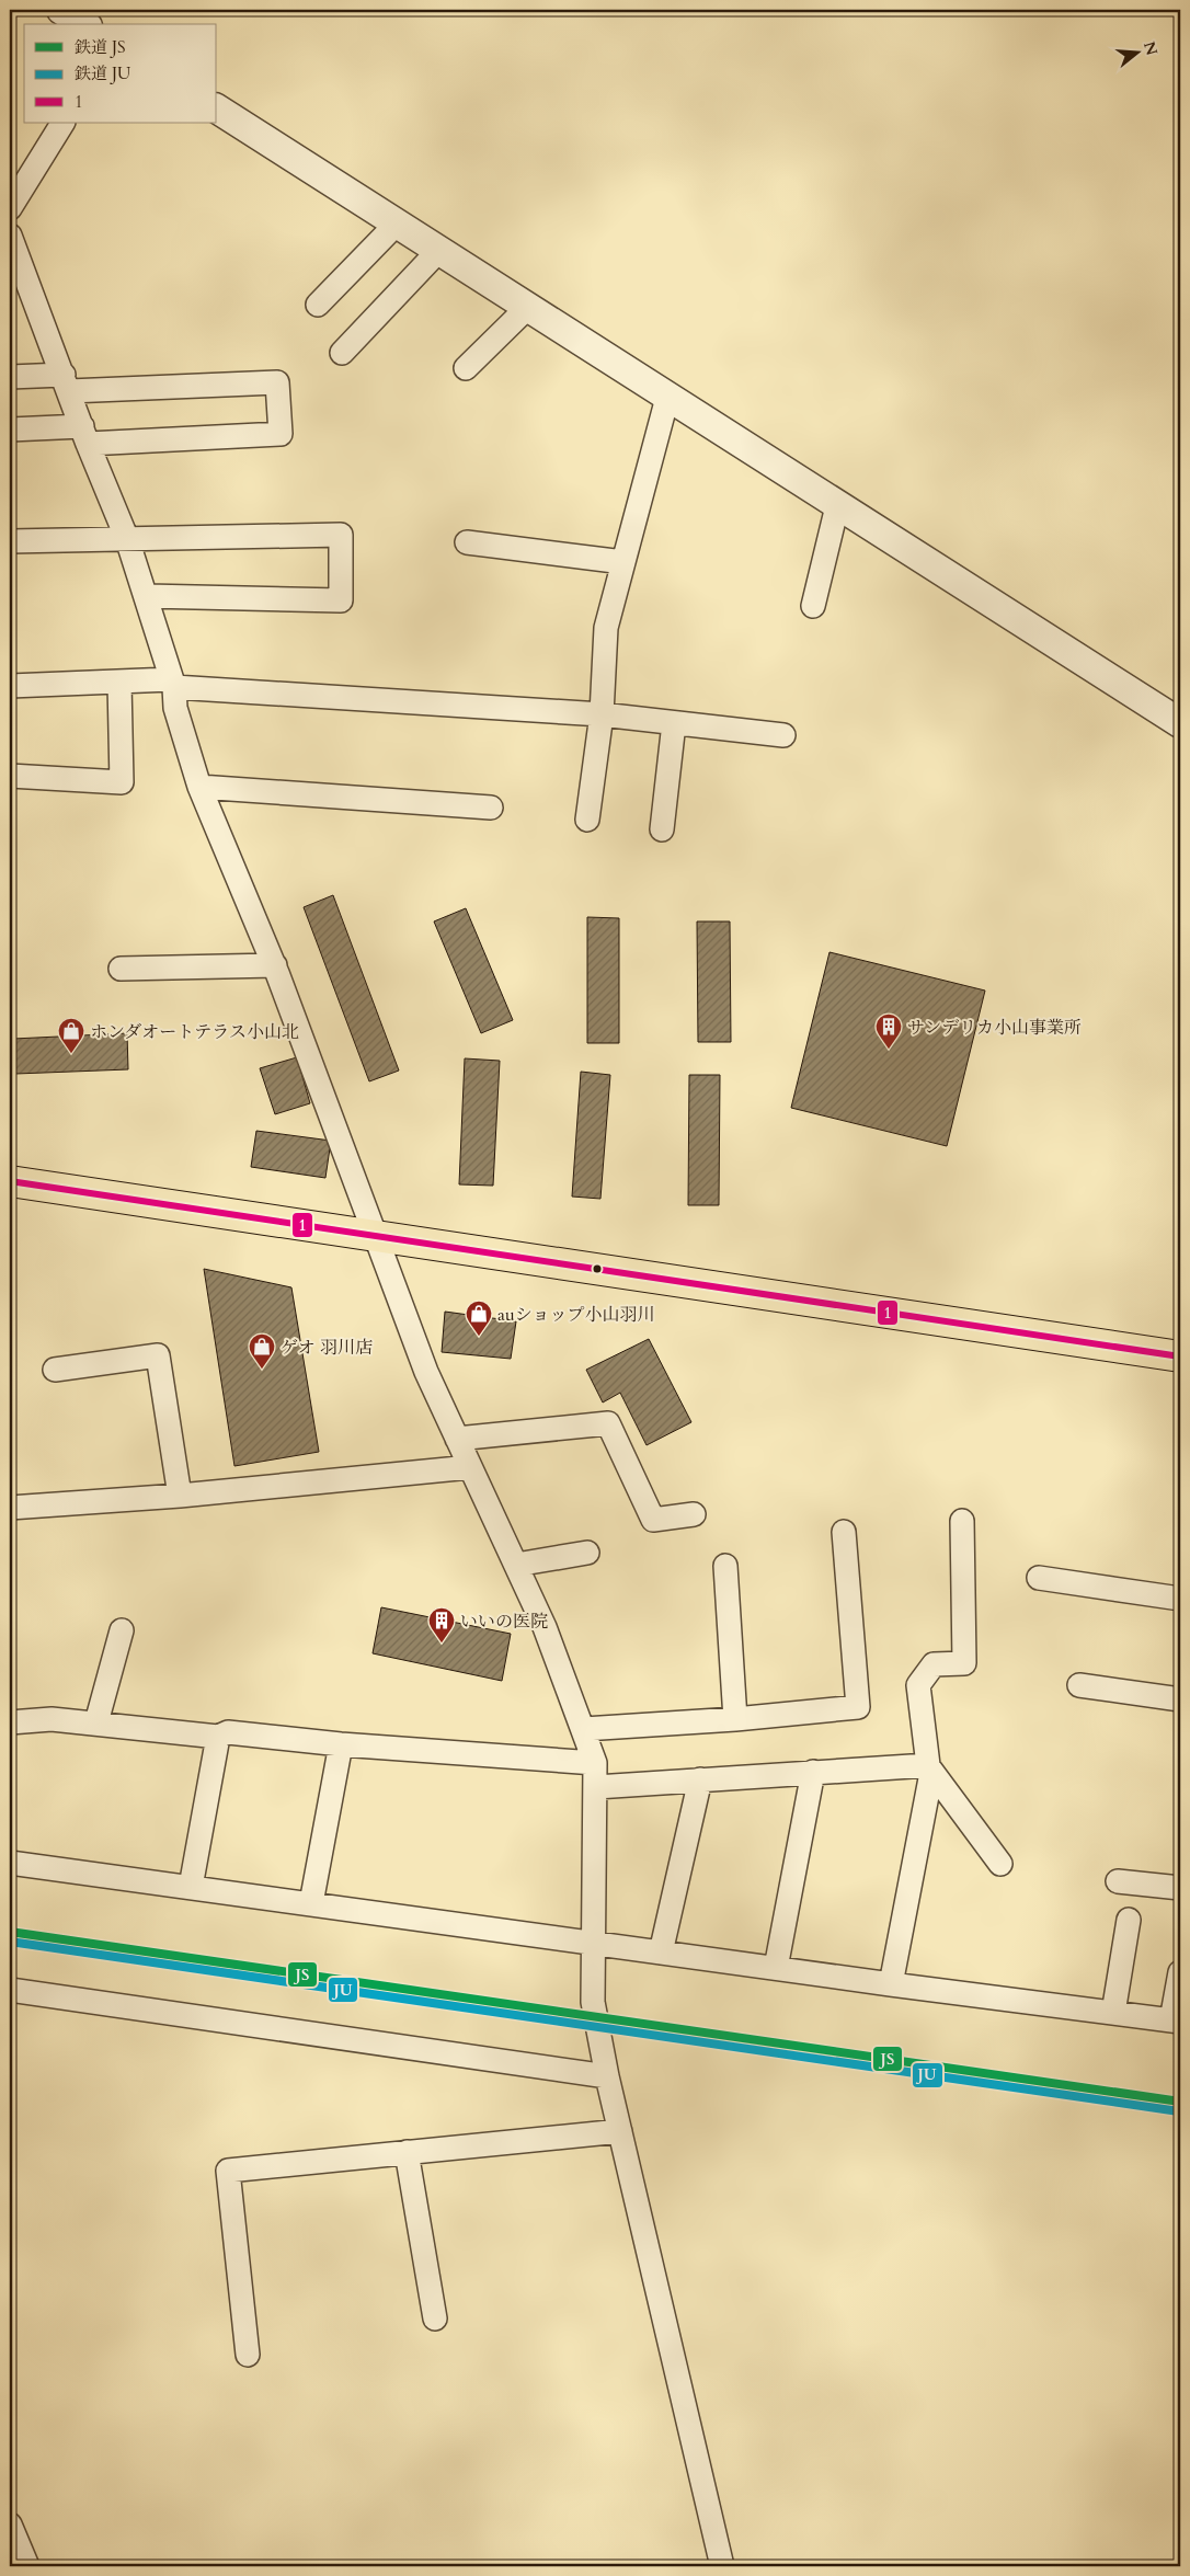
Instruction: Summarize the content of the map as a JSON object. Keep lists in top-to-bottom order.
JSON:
{
  "places": {
    "building": ["サンデリカ小山事業所", "いいの医院"],
    "shop": ["ホンダオートテラス小山北", "auショップ小山羽川", "ゲオ 羽川店"]
  },
  "lines": ["transit line 1", "rail line JS", "rail line JU"],
  "legend": ["鉄道 JS", "鉄道 JU", "1"],
  "north": "right"
}
